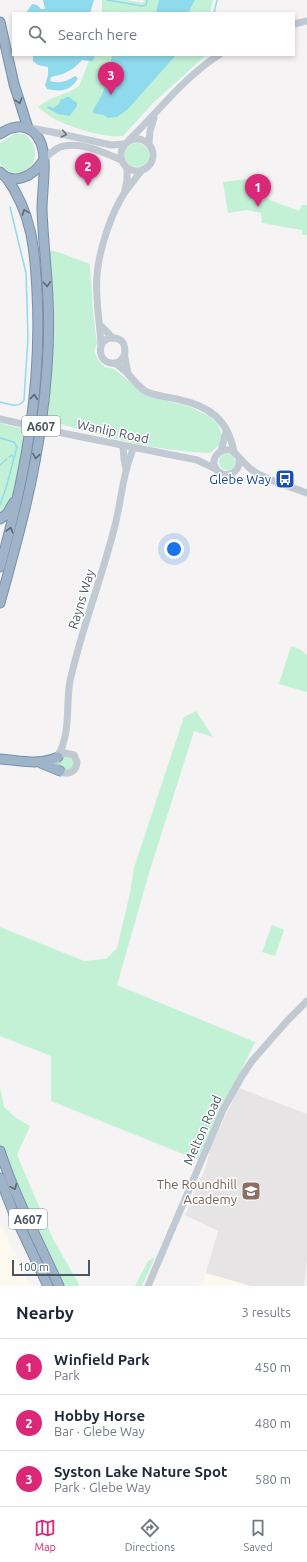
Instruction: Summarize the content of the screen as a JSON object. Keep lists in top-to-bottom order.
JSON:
{
  "streets": {
    "highway": ["A607"],
    "street": ["Wanlip Road", "Rayns Way", "Melton Road"]
  },
  "crossings": [
    ["Wanlip Road", "Rayns Way"]
  ],
  "places": {
    "bus stop": ["Glebe Way"],
    "school or university": ["The Roundhill Academy"]
  },
  "scale_bar": "100 m",
  "page": {
    "search": "Search here",
    "pins": ["3", "2", "1"],
    "scale": "100 m",
    "heading": ["Nearby", "3 results"],
    "list": [
      {
        "mark": "1",
        "name": "Winfield Park",
        "note": "Park",
        "value": "450 m"
      },
      {
        "mark": "2",
        "name": "Hobby Horse",
        "note": "Bar · Glebe Way",
        "value": "480 m"
      },
      {
        "mark": "3",
        "name": "Syston Lake Nature Spot",
        "note": "Park · Glebe Way",
        "value": "580 m"
      }
    ],
    "nav": ["Map", "Directions", "Saved"]
  }
}
